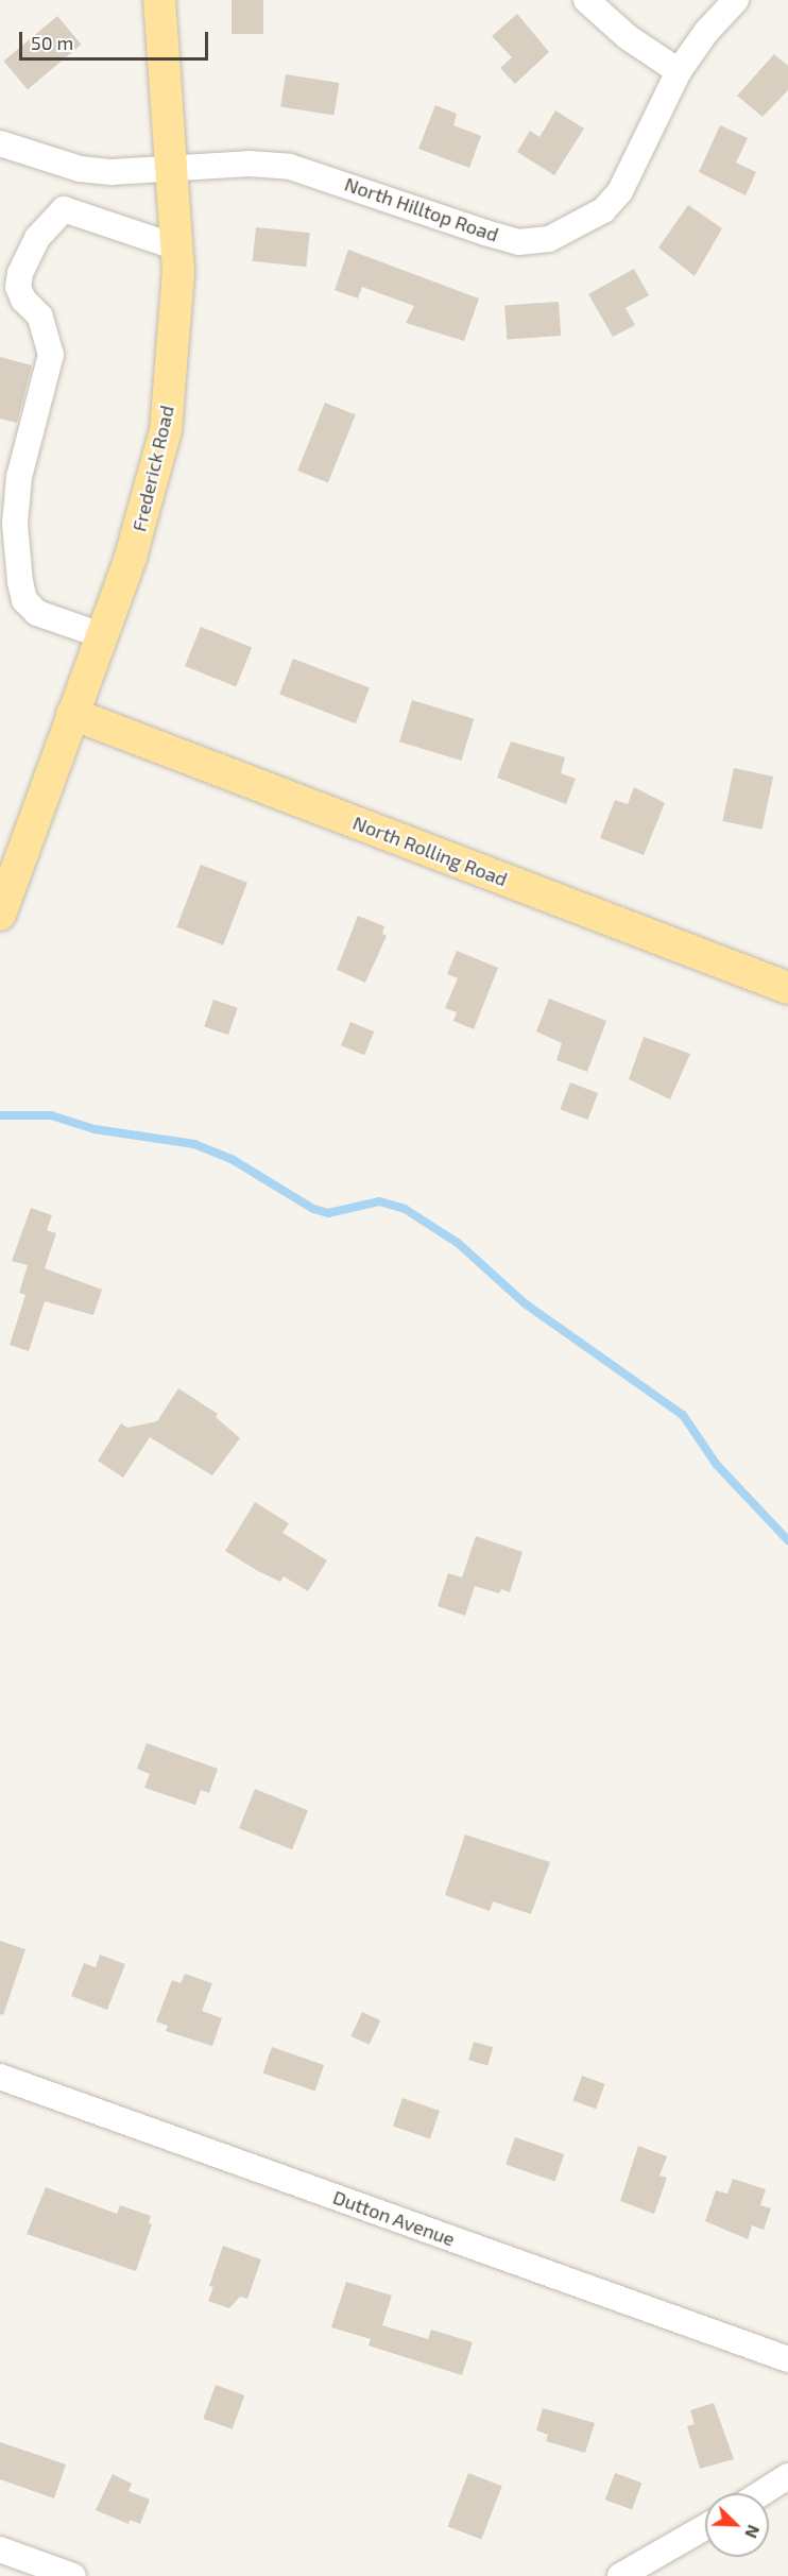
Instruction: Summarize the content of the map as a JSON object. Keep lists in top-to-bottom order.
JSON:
{
  "streets": {
    "main road": ["Frederick Road", "North Rolling Road"],
    "street": ["North Hilltop Road", "Dutton Avenue"]
  },
  "crossings": [
    ["North Hilltop Road", "Frederick Road"],
    ["Frederick Road", "North Rolling Road"]
  ],
  "scale_bar": "50 m",
  "north": "bottom right"
}
